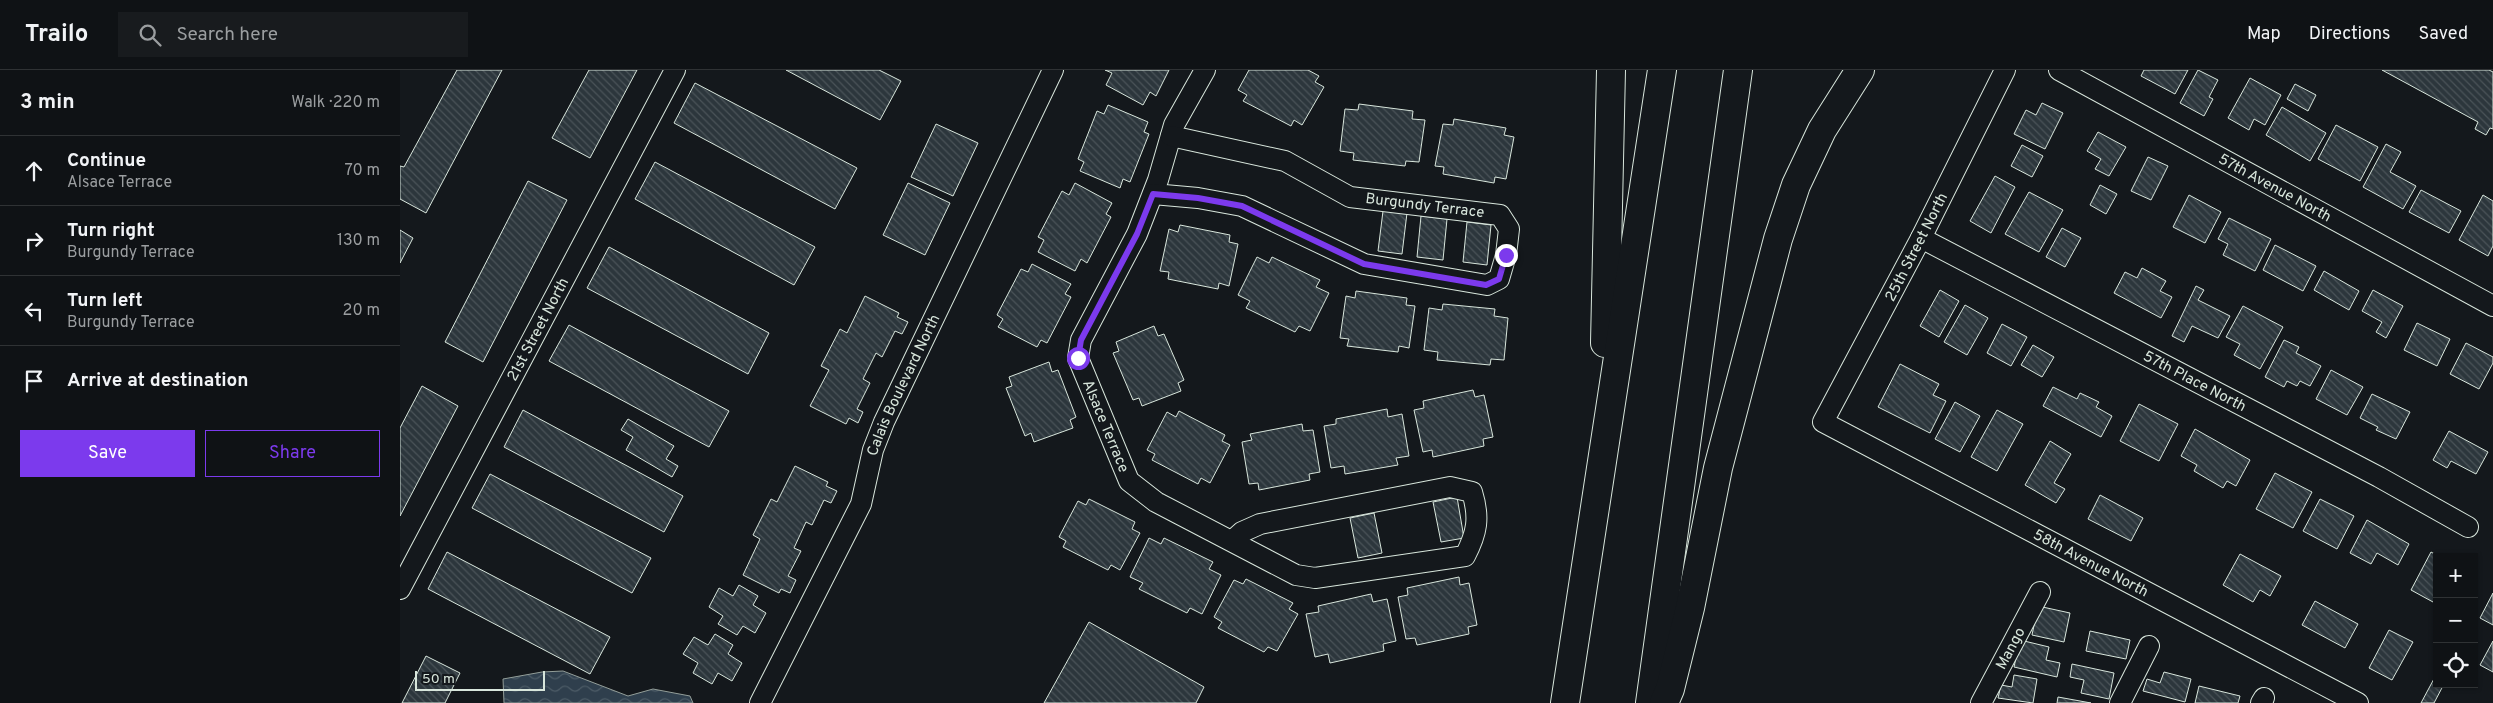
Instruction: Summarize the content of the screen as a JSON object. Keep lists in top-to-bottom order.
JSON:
{
  "streets": {
    "street": [
      "57th Avenue North",
      "Burgundy Terrace",
      "25th Street North",
      "21st Street North",
      "57th Place North",
      "Calais Boulevard North",
      "Alsace Terrace",
      "58th Avenue North",
      "Mango"
    ]
  },
  "crossings": [
    ["Burgundy Terrace", "Alsace Terrace"],
    ["25th Street North", "57th Place North"],
    ["25th Street North", "58th Avenue North"]
  ],
  "scale_bar": "50 m",
  "page": {
    "header": "Trailo",
    "search": "Search here",
    "nav": ["Map", "Directions", "Saved"],
    "heading": ["3 min", "Walk · 220 m"],
    "list": [
      ["Continue", "Alsace Terrace", "70 m"],
      ["Turn right", "Burgundy Terrace", "130 m"],
      ["Turn left", "Burgundy Terrace", "20 m"],
      "Arrive at destination"
    ],
    "buttons": ["Save", "Share"],
    "map_buttons": ["+", "−"],
    "scale": "50 m"
  }
}
